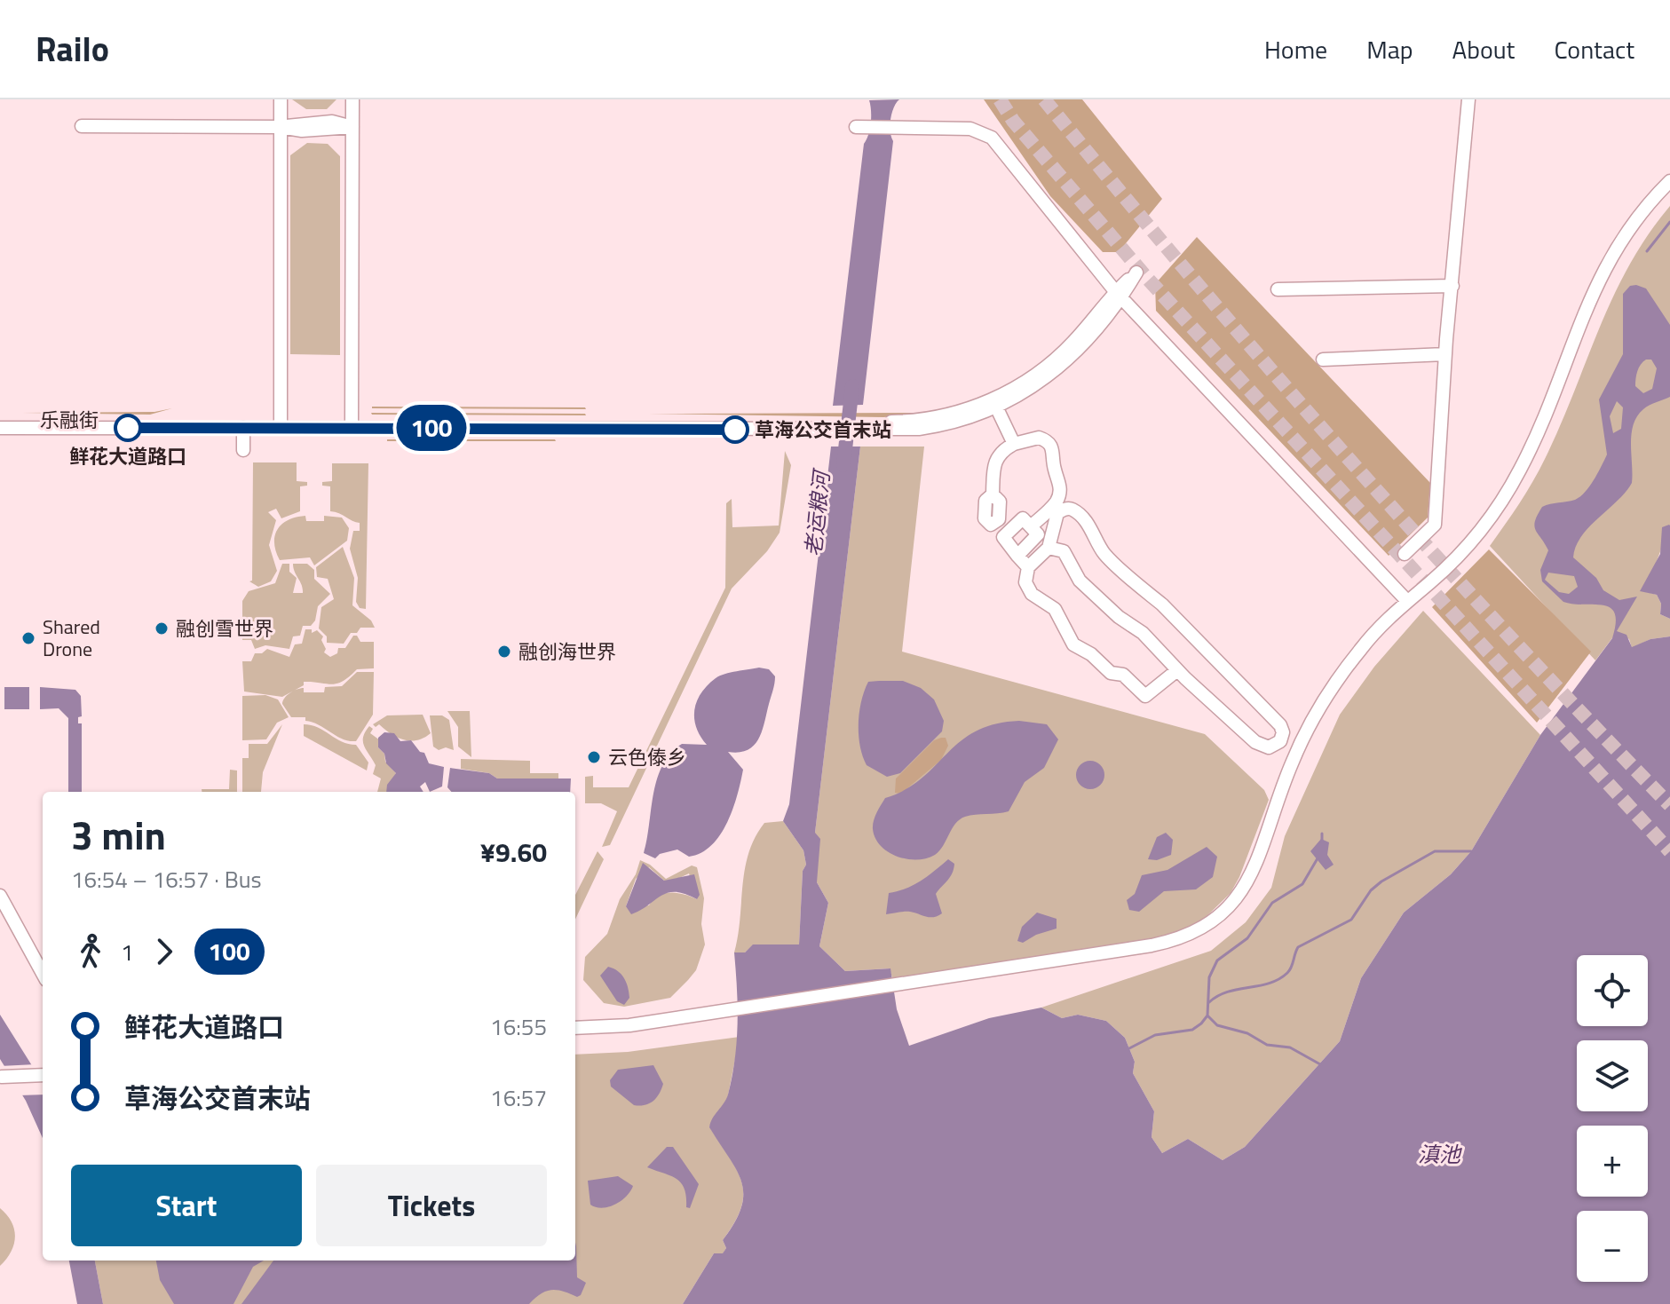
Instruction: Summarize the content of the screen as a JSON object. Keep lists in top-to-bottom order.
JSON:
{
  "streets": {
    "street": ["乐融街"]
  },
  "water": ["老运粮河", "滇池"],
  "places": [
    "鲜花大道路口",
    "草海公交首末站",
    "融创雪世界",
    "Shared Drone",
    "融创海世界",
    "云色傣乡"
  ],
  "lines": ["bus line 100"],
  "page": {
    "header": "Railo",
    "nav": [
      "Home",
      "Map",
      "About",
      "Contact"
    ],
    "on_map": "100",
    "heading": ["3 min", "16:54 – 16:57 · Bus", "¥9.60"],
    "legs": ["1", "100"],
    "map_buttons": ["+", "−"],
    "list": [
      {
        "name": "鲜花大道路口",
        "value": "16:55"
      },
      {
        "name": "草海公交首末站",
        "value": "16:57"
      }
    ],
    "buttons": ["Start", "Tickets"]
  }
}
